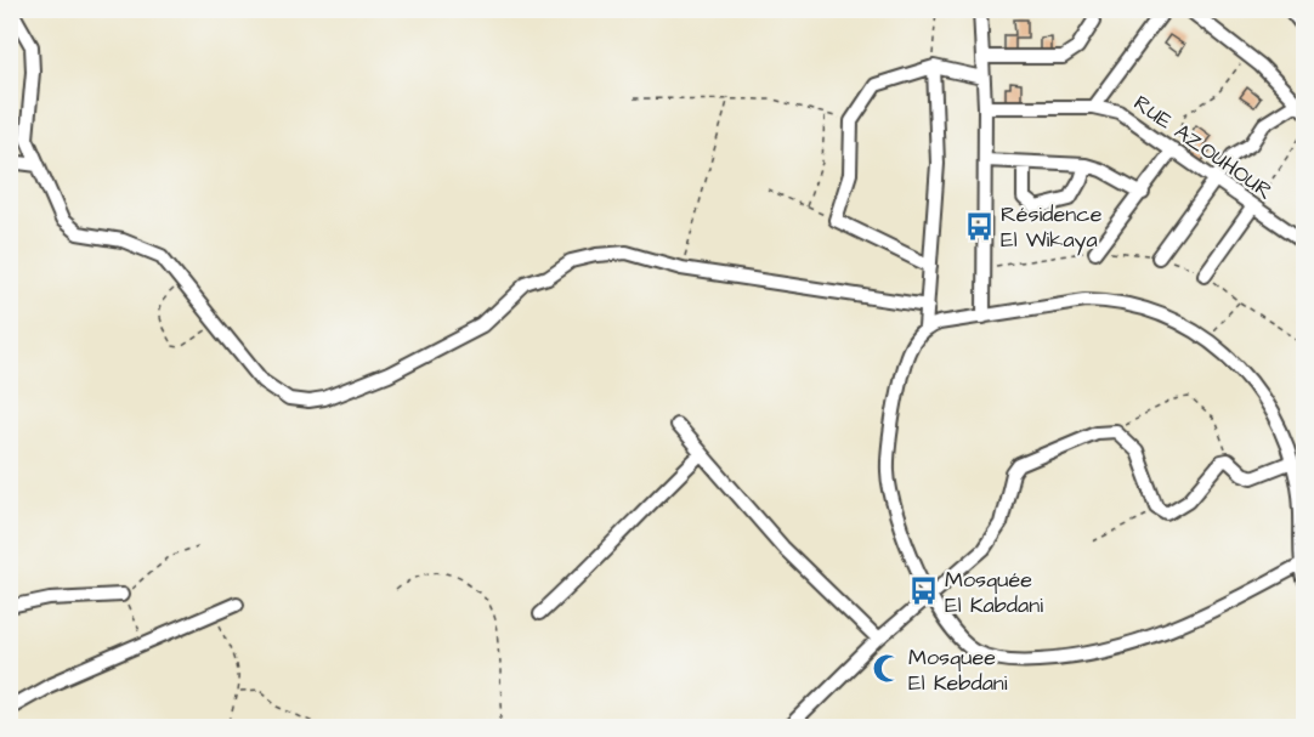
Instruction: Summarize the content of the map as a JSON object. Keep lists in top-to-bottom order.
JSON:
{
  "streets": {
    "street": ["RUE AZOUHOUR"]
  },
  "places": {
    "bus stop": ["Résidence El Wikaya", "Mosquée El Kabdani"],
    "mosque": ["Mosquee El Kebdani"]
  }
}
